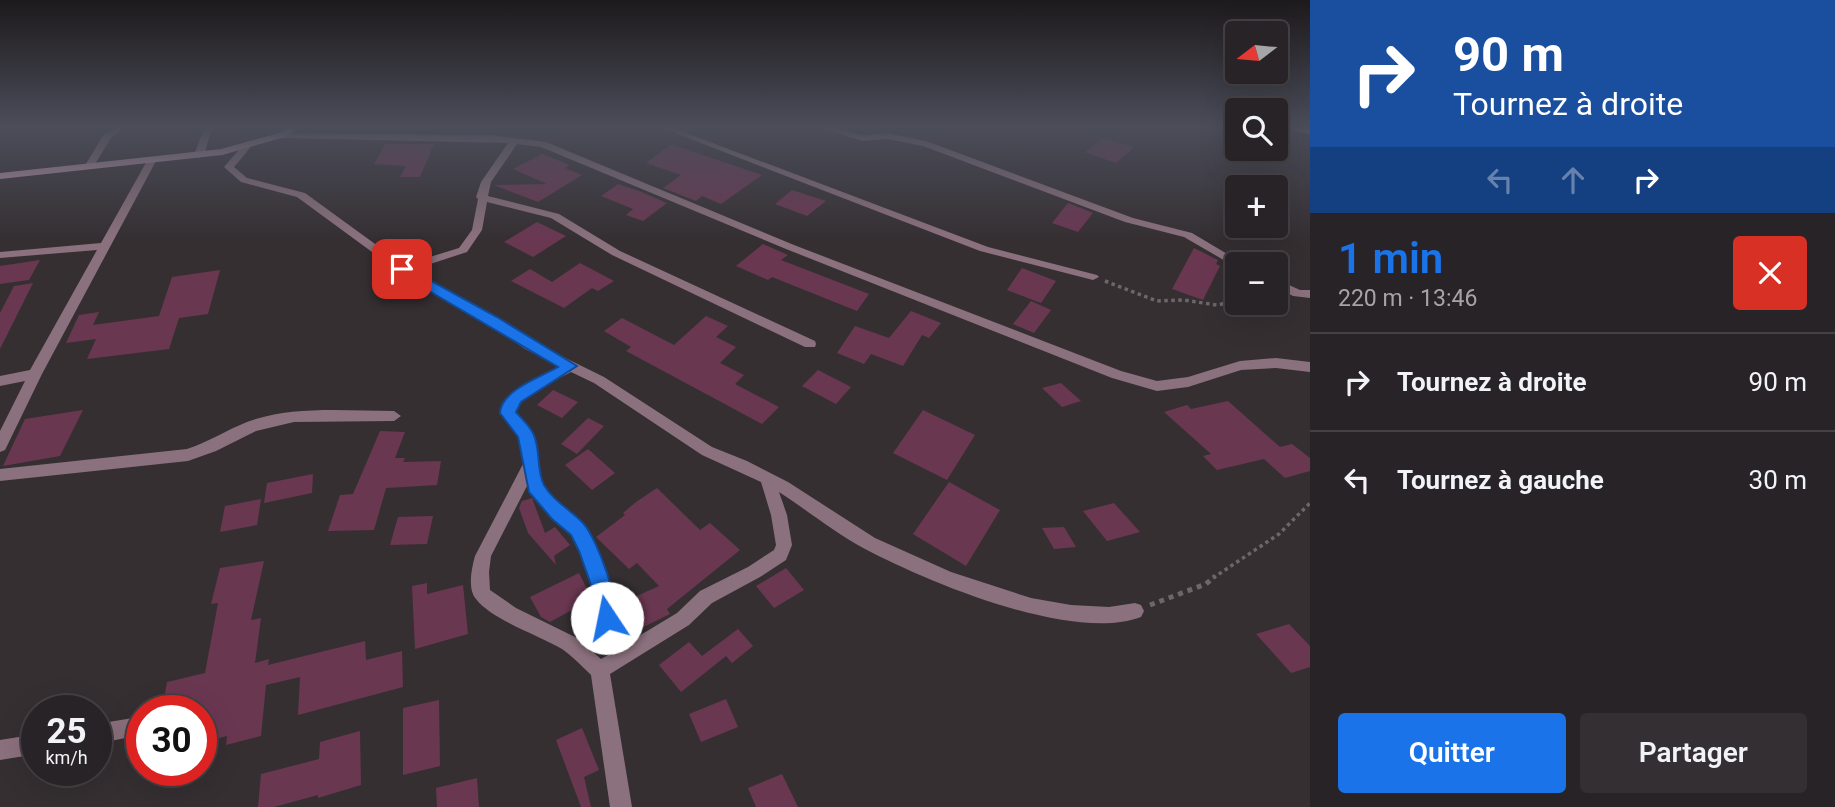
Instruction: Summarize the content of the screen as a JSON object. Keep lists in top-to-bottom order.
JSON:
{
  "north": "left",
  "page": {
    "turn": ["90 m", "Tournez à droite"],
    "map_buttons": ["+", "−"],
    "heading": ["1 min", "220 m · 13:46"],
    "list": [
      {
        "name": "Tournez à droite",
        "value": "90 m"
      },
      {
        "name": "Tournez à gauche",
        "value": "30 m"
      }
    ],
    "speed": "25 km/h",
    "limit": "30",
    "buttons": ["Quitter", "Partager"]
  }
}
